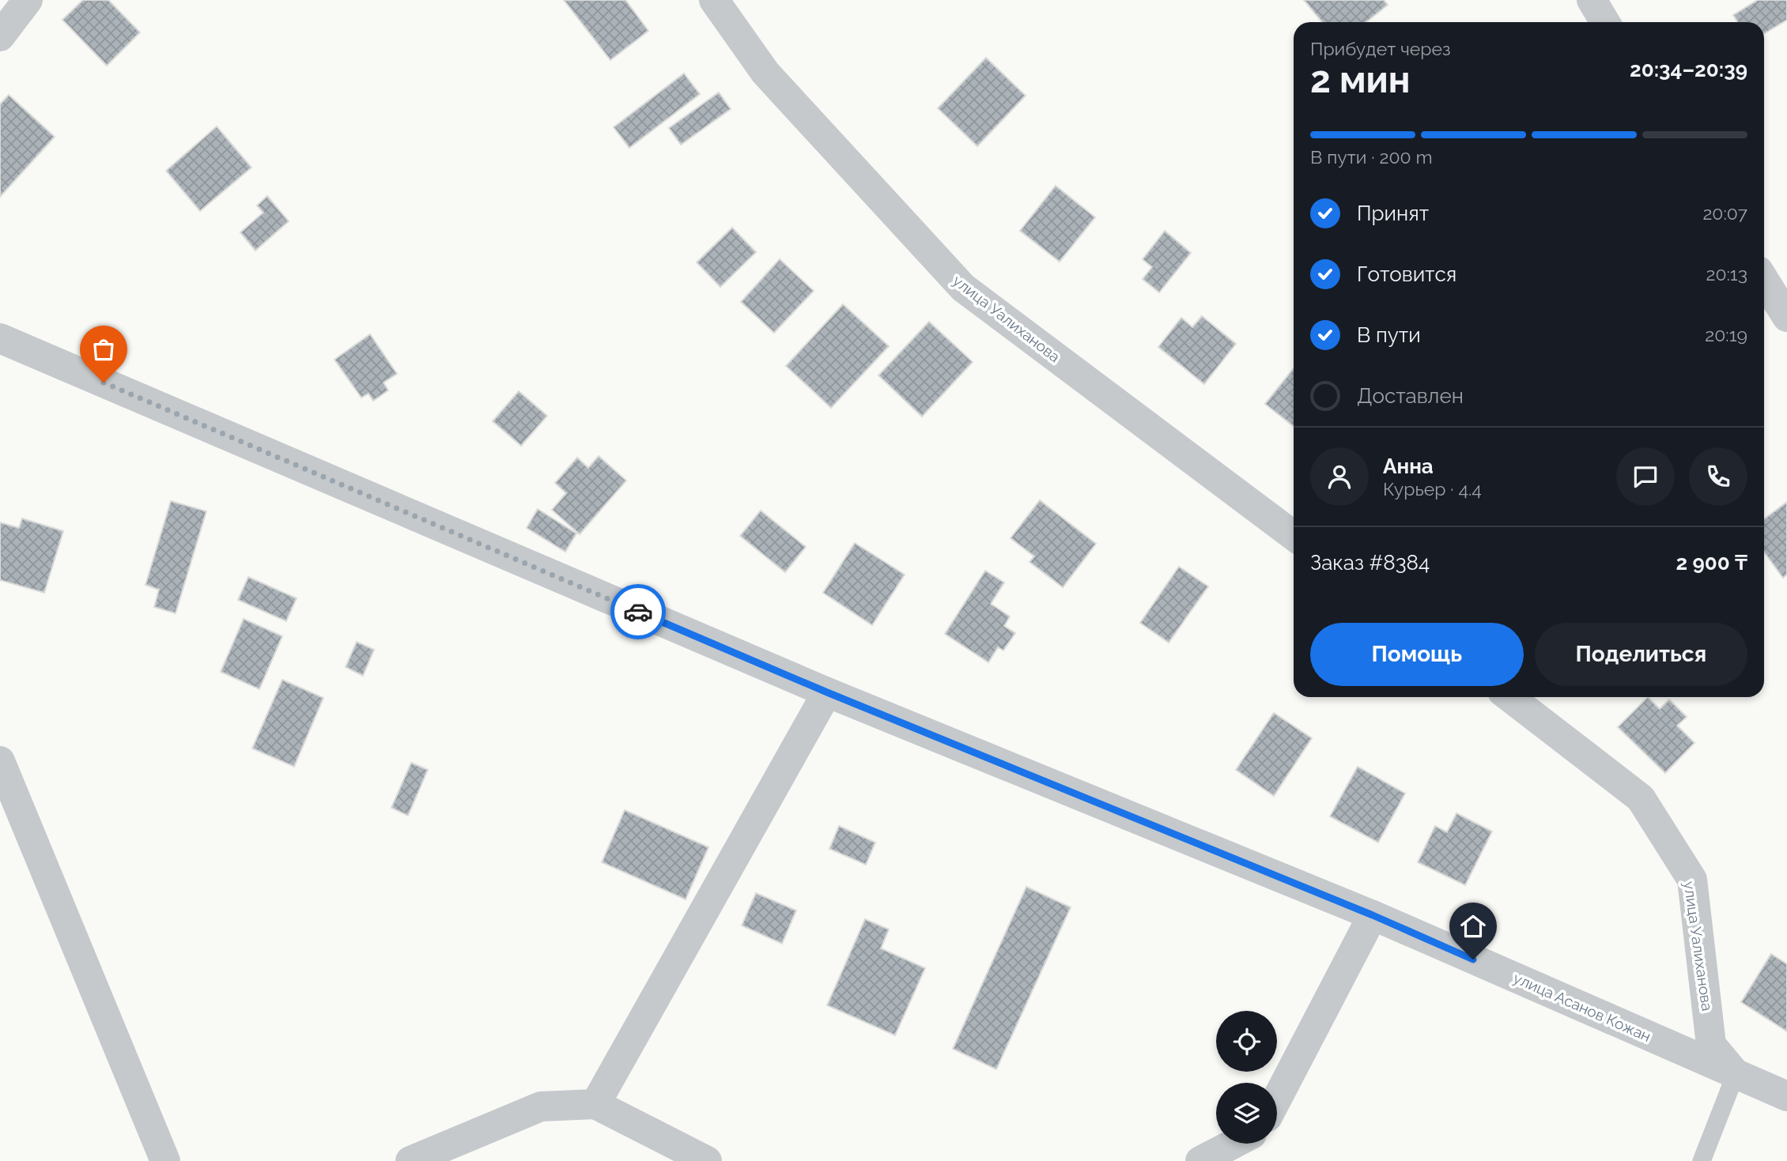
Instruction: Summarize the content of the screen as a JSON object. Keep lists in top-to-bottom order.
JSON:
{
  "streets": {
    "street": ["улица Уалиханова", "улица Асанов Кожан"]
  },
  "crossings": [
    ["улица Уалиханова", "улица Асанов Кожан"]
  ],
  "page": {
    "heading": ["2 мин", "Прибудет через", "20:34–20:39"],
    "panel": [
      "Анна",
      "Курьер · 4.4",
      "Заказ #8384",
      "2 900 ₸"
    ],
    "bar": "В пути · 200 m",
    "list": [
      ["Принят", "20:07"],
      ["Готовится", "20:13"],
      ["В пути", "20:19"],
      "Доставлен"
    ],
    "buttons": ["Помощь", "Поделиться"]
  }
}
